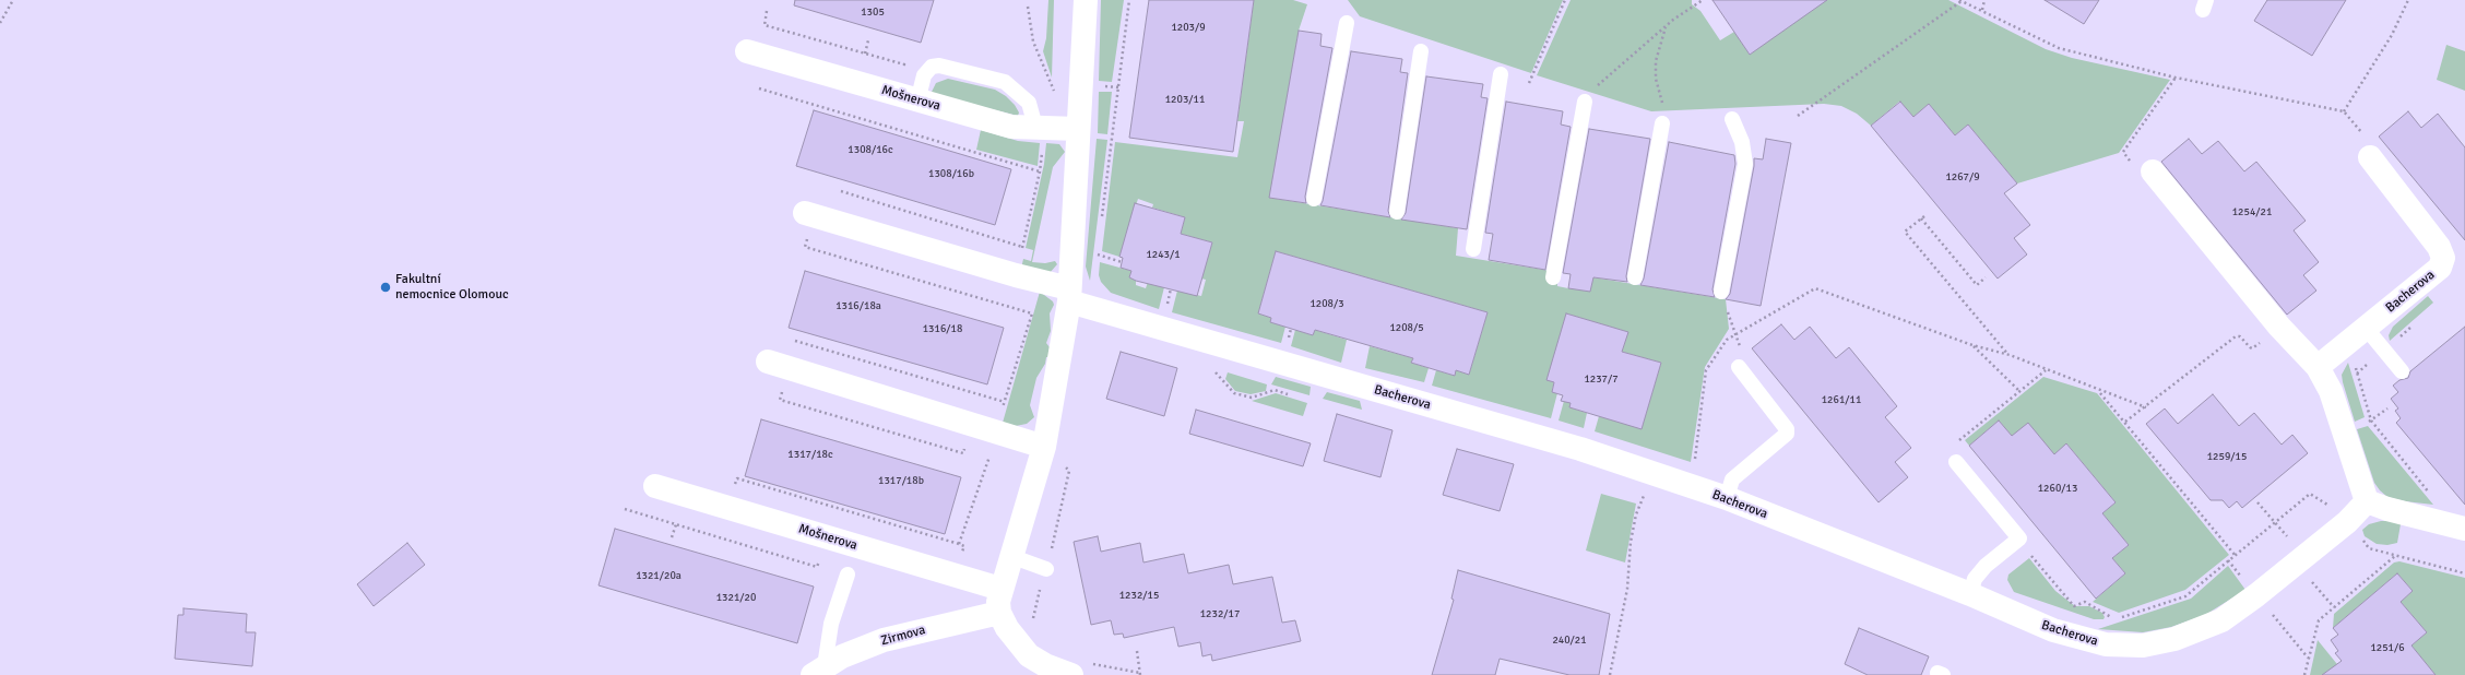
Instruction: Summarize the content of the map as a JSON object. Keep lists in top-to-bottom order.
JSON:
{
  "streets": {
    "street": ["Mošnerova", "Bacherova", "Zirmova"]
  },
  "places": ["Fakultní nemocnice Olomouc"],
  "house_numbers": [
    "1305",
    "1203/9",
    "1203/11",
    "1308/16c",
    "1308/16b",
    "1267/9",
    "1254/21",
    "1243/1",
    "1208/3",
    "1316/18a",
    "1208/5",
    "1316/18",
    "1237/7",
    "1261/11",
    "1317/18c",
    "1259/15",
    "1317/18b",
    "1260/13",
    "1321/20a",
    "1232/15",
    "1321/20",
    "1232/17",
    "240/21",
    "1251/6"
  ]
}
